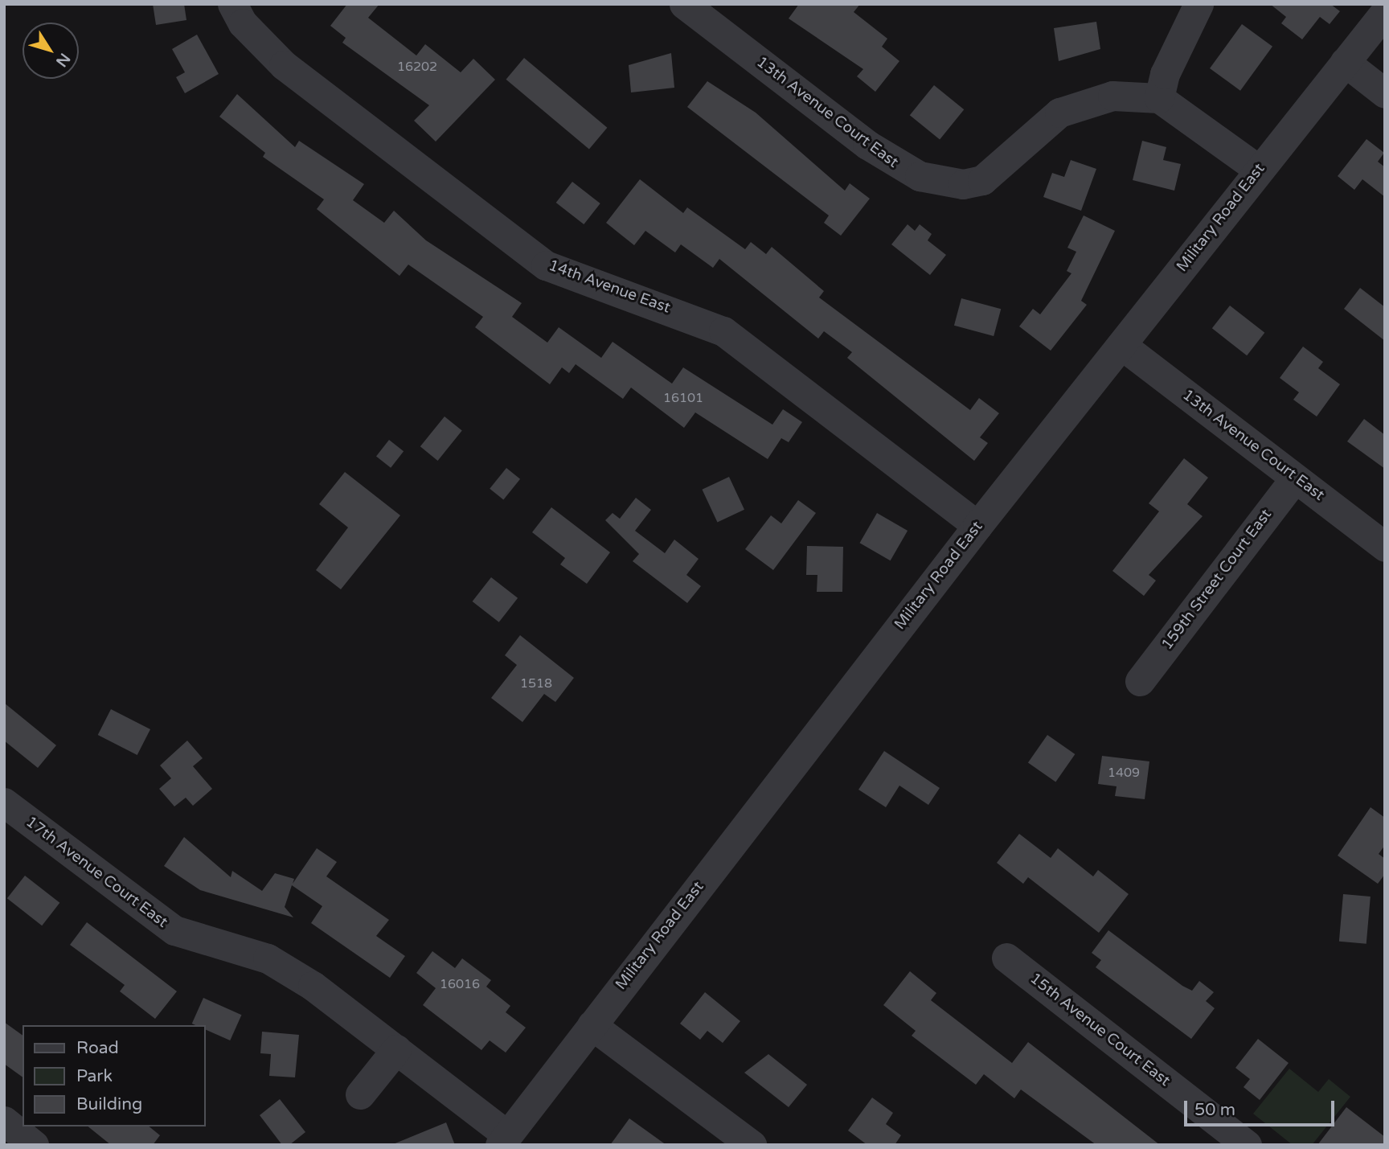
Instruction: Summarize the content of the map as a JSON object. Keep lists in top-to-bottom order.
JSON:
{
  "streets": {
    "street": [
      "13th Avenue Court East",
      "Military Road East",
      "14th Avenue East",
      "159th Street Court East",
      "17th Avenue Court East",
      "15th Avenue Court East"
    ]
  },
  "crossings": [
    ["13th Avenue Court East", "Military Road East"],
    ["13th Avenue Court East", "159th Street Court East"],
    ["Military Road East", "14th Avenue East"],
    ["Military Road East", "17th Avenue Court East"]
  ],
  "house_numbers": [
    "16202",
    "16101",
    "1518",
    "1409",
    "16016"
  ],
  "legend": ["Road", "Park", "Building"],
  "scale_bar": "50 m",
  "north": "bottom right"
}
